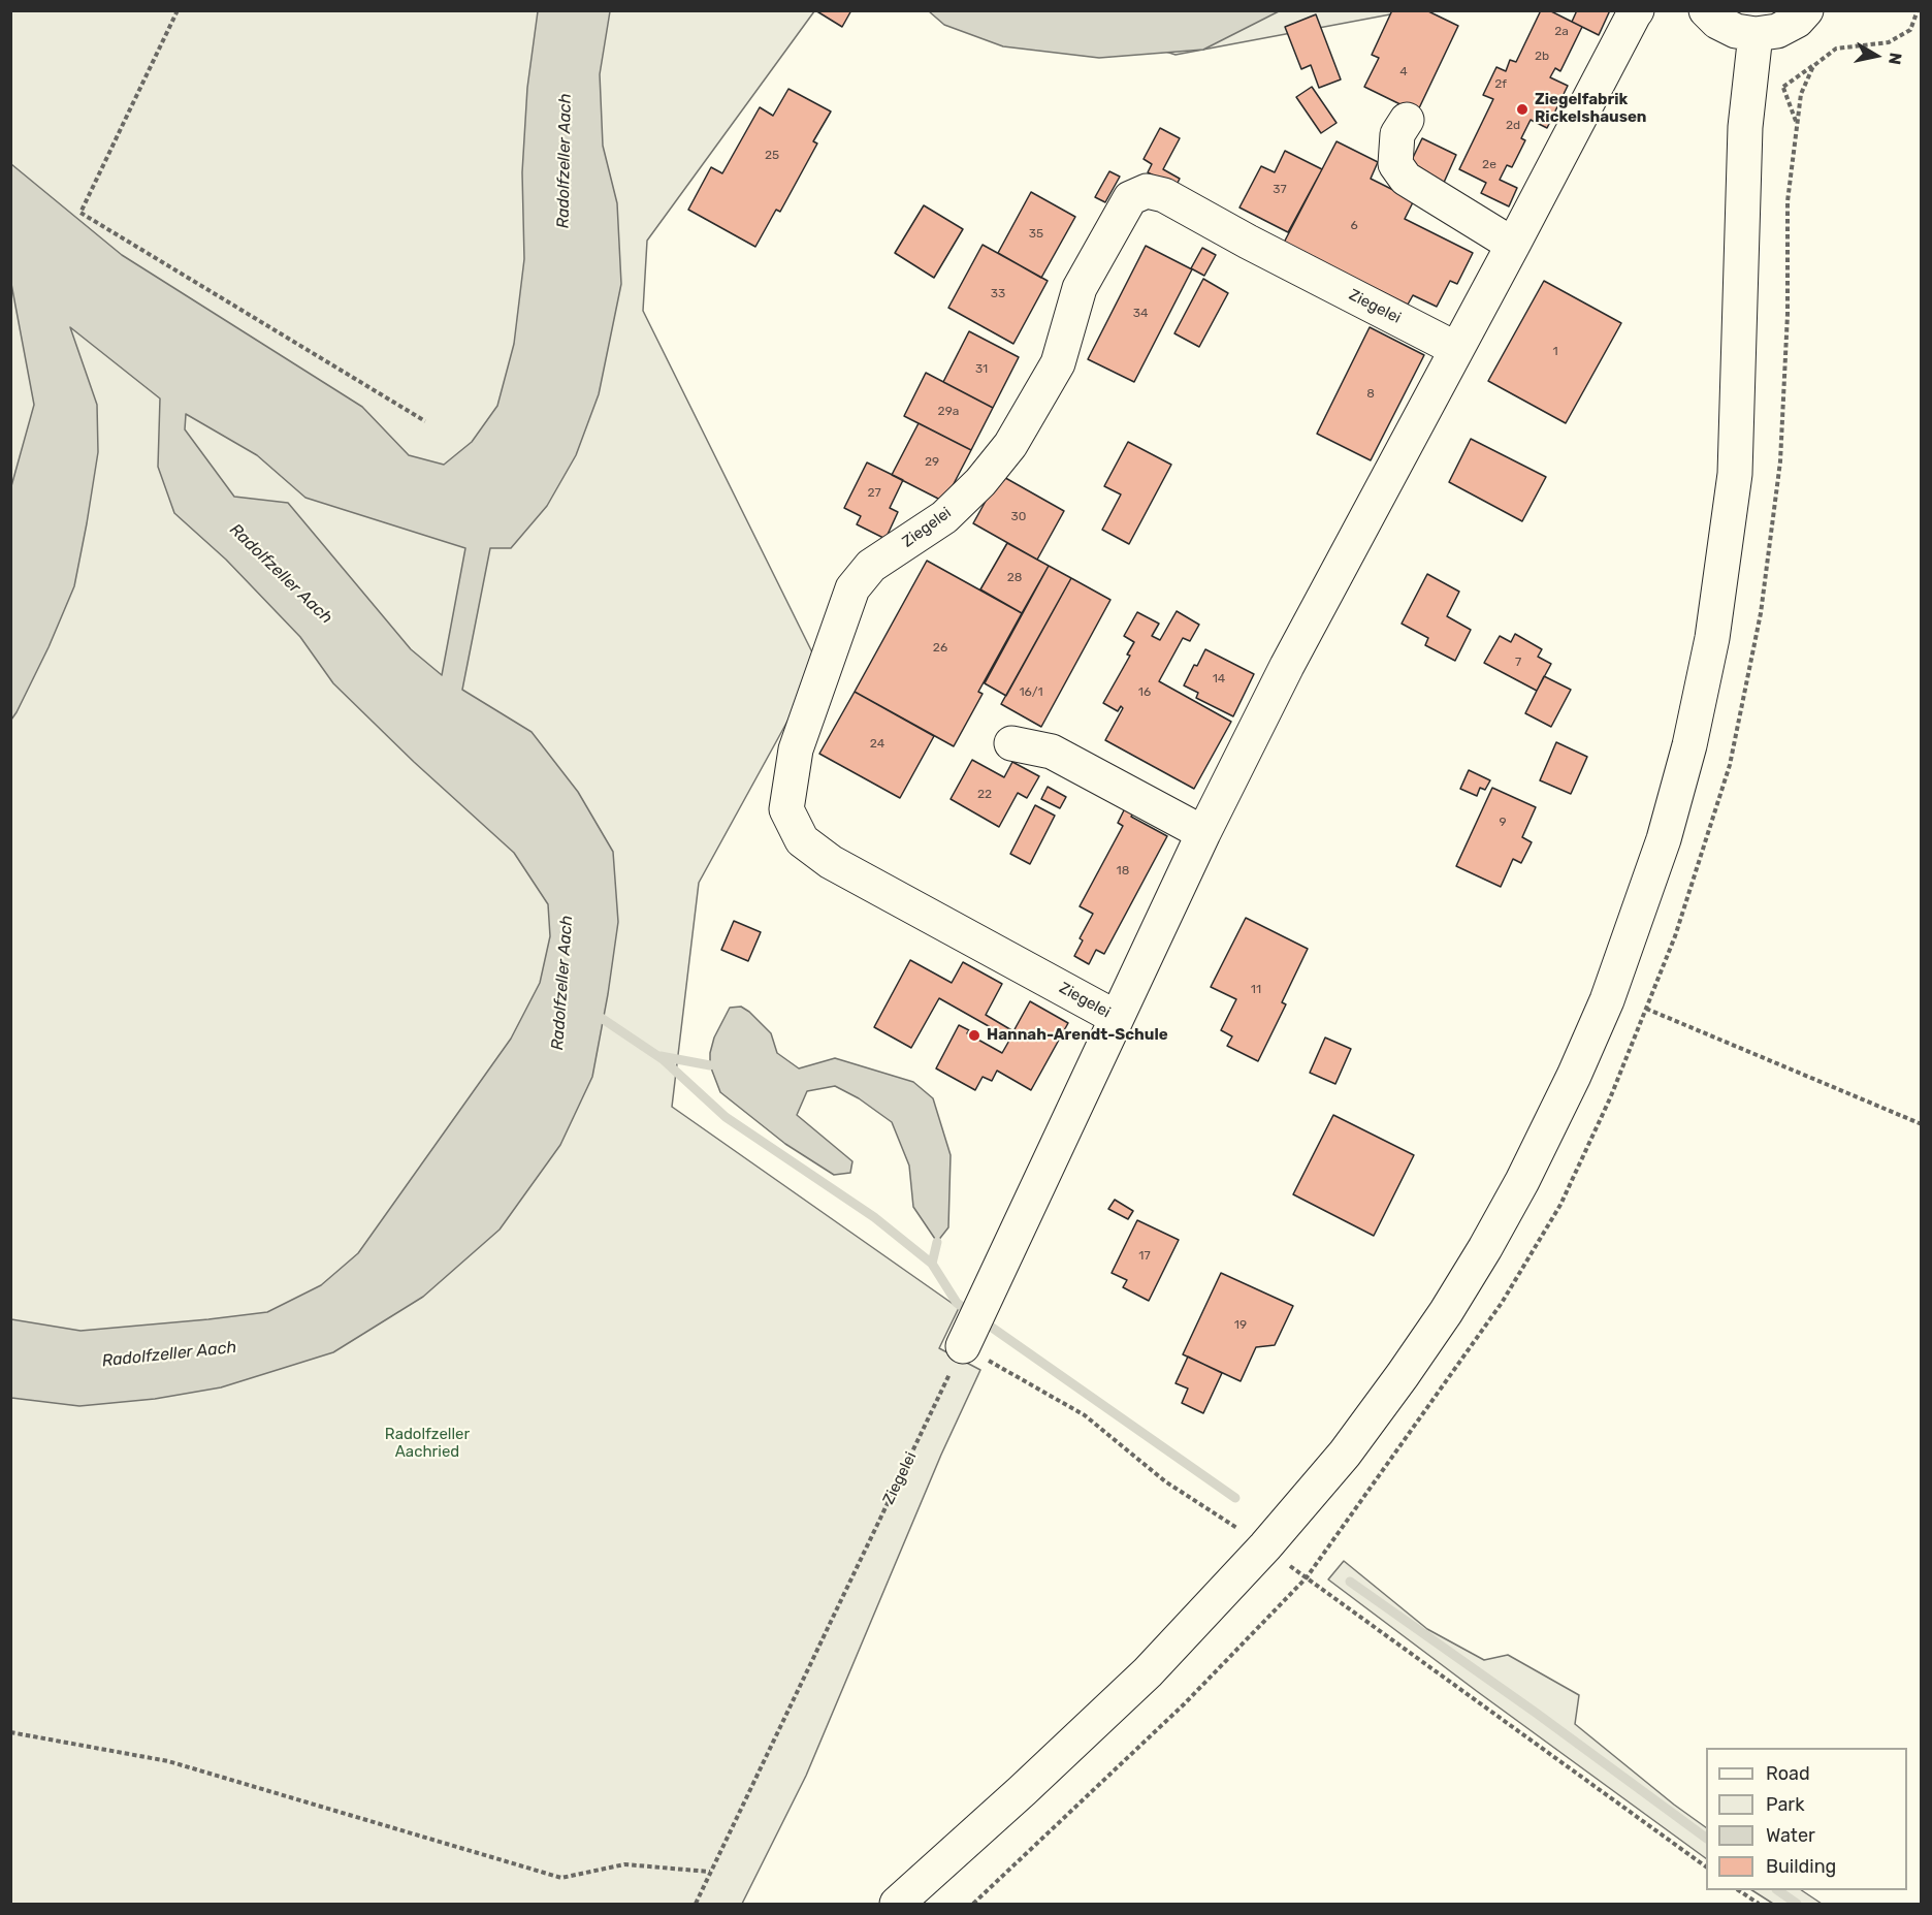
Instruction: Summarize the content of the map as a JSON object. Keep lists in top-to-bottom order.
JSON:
{
  "streets": {
    "street": ["Ziegelei"]
  },
  "water": ["Radolfzeller Aach"],
  "parks": ["Radolfzeller Aachried"],
  "places": ["Ziegelfabrik Rickelshausen", "Hannah-Arendt-Schule"],
  "house_numbers": [
    "2a",
    "2b",
    "4",
    "2f",
    "2d",
    "25",
    "2e",
    "37",
    "6",
    "35",
    "33",
    "34",
    "1",
    "31",
    "8",
    "29a",
    "29",
    "27",
    "30",
    "28",
    "26",
    "7",
    "14",
    "16/1",
    "16",
    "24",
    "22",
    "9",
    "18",
    "11",
    "17",
    "19"
  ],
  "legend": [
    "Road",
    "Park",
    "Water",
    "Building"
  ],
  "north": "right"
}
